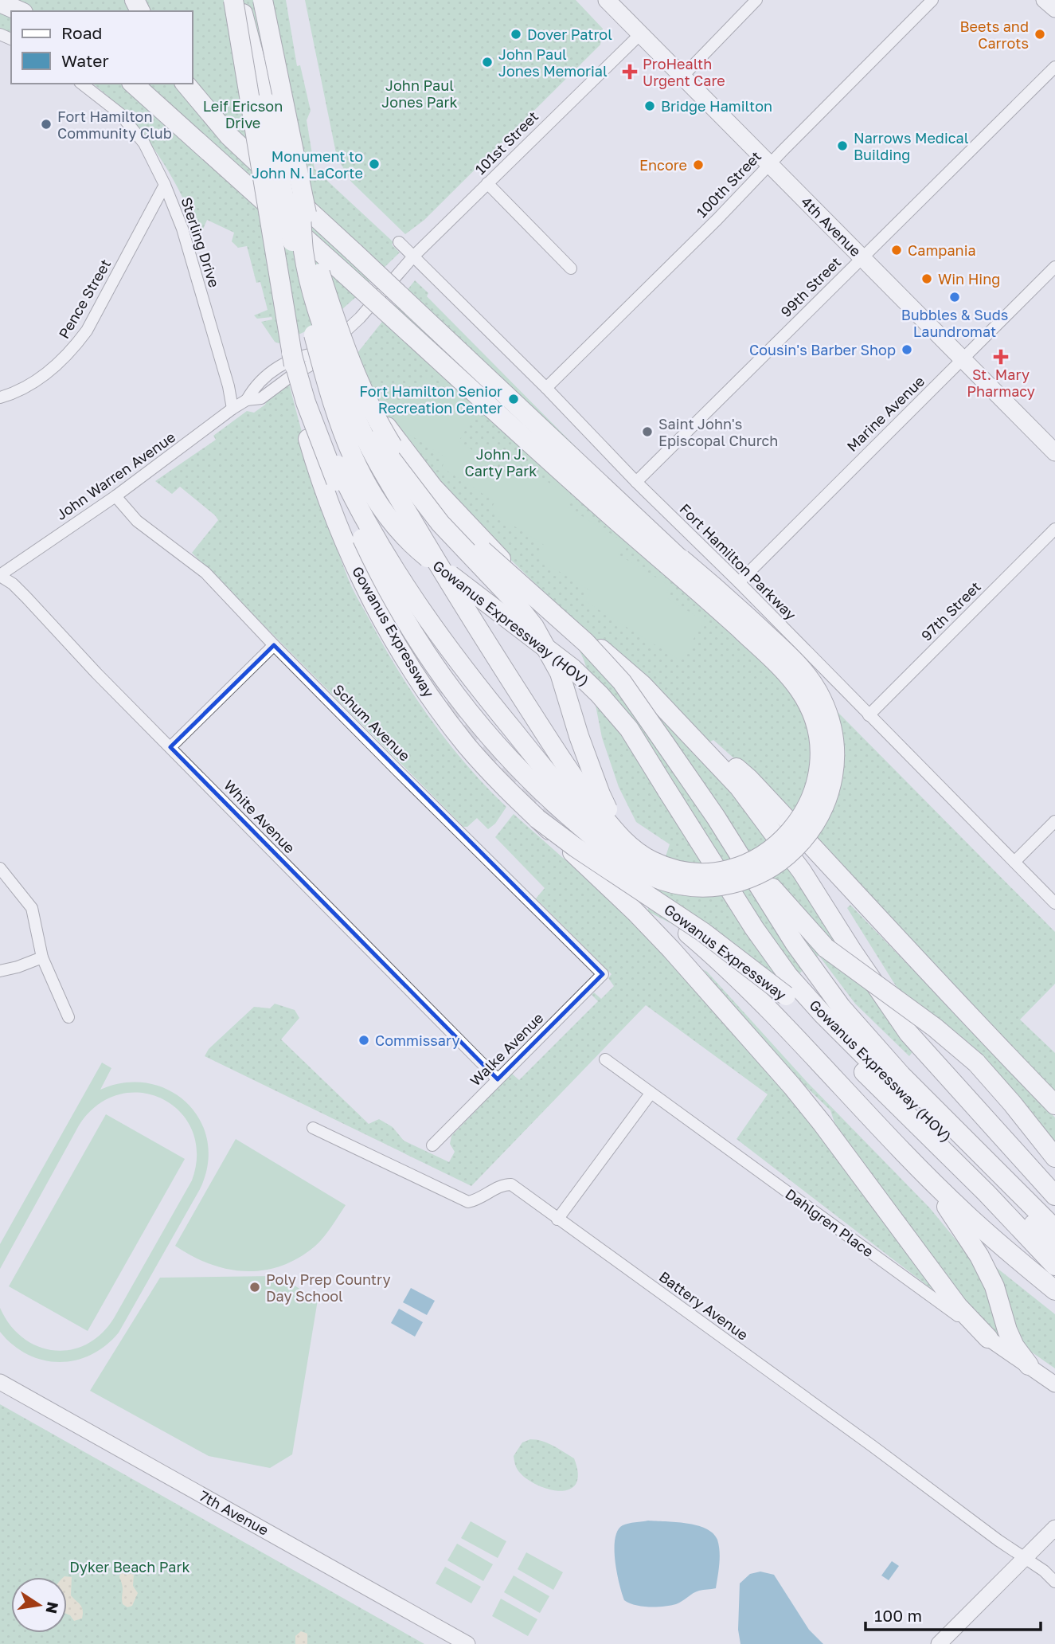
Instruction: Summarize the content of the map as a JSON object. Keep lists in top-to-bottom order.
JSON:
{
  "streets": {
    "highway": ["Gowanus Expressway (HOV)", "Gowanus Expressway"],
    "main road": ["4th Avenue", "Dahlgren Place", "7th Avenue"],
    "street": [
      "101st Street",
      "100th Street",
      "Sterling Drive",
      "99th Street",
      "Pence Street",
      "Marine Avenue",
      "John Warren Avenue",
      "Fort Hamilton Parkway",
      "97th Street",
      "Schum Avenue",
      "White Avenue",
      "Walke Avenue",
      "Battery Avenue"
    ]
  },
  "crossings": [
    ["101st Street", "4th Avenue"],
    ["101st Street", "John Warren Avenue"],
    ["101st Street", "Fort Hamilton Parkway"],
    ["100th Street", "4th Avenue"],
    ["100th Street", "Fort Hamilton Parkway"],
    ["4th Avenue", "99th Street"],
    ["4th Avenue", "Marine Avenue"],
    ["Sterling Drive", "Pence Street"],
    ["Sterling Drive", "John Warren Avenue"],
    ["99th Street", "Fort Hamilton Parkway"],
    ["Marine Avenue", "Fort Hamilton Parkway"],
    ["John Warren Avenue", "Schum Avenue"],
    ["John Warren Avenue", "White Avenue"],
    ["Fort Hamilton Parkway", "97th Street"],
    ["Schum Avenue", "Walke Avenue"],
    ["White Avenue", "Walke Avenue"]
  ],
  "parks": [
    "John Paul Jones Park",
    "Leif Ericson Drive",
    "John J. Carty Park",
    "Dyker Beach Park"
  ],
  "places": {
    "other": [
      "Dover Patrol",
      "Beets and Carrots",
      "John Paul Jones Memorial",
      "Bridge Hamilton",
      "Fort Hamilton Community Club",
      "Narrows Medical Building",
      "Monument to John N. LaCorte",
      "Encore",
      "Campania",
      "Win Hing",
      "Bubbles & Suds Laundromat",
      "Cousin's Barber Shop",
      "Fort Hamilton Senior Recreation Center",
      "Saint John's Episcopal Church",
      "Commissary",
      "Poly Prep Country Day School"
    ],
    "health": ["ProHealth Urgent Care", "St. Mary Pharmacy"]
  },
  "legend": ["Road", "Water"],
  "scale_bar": "100 m",
  "north": "right"
}
